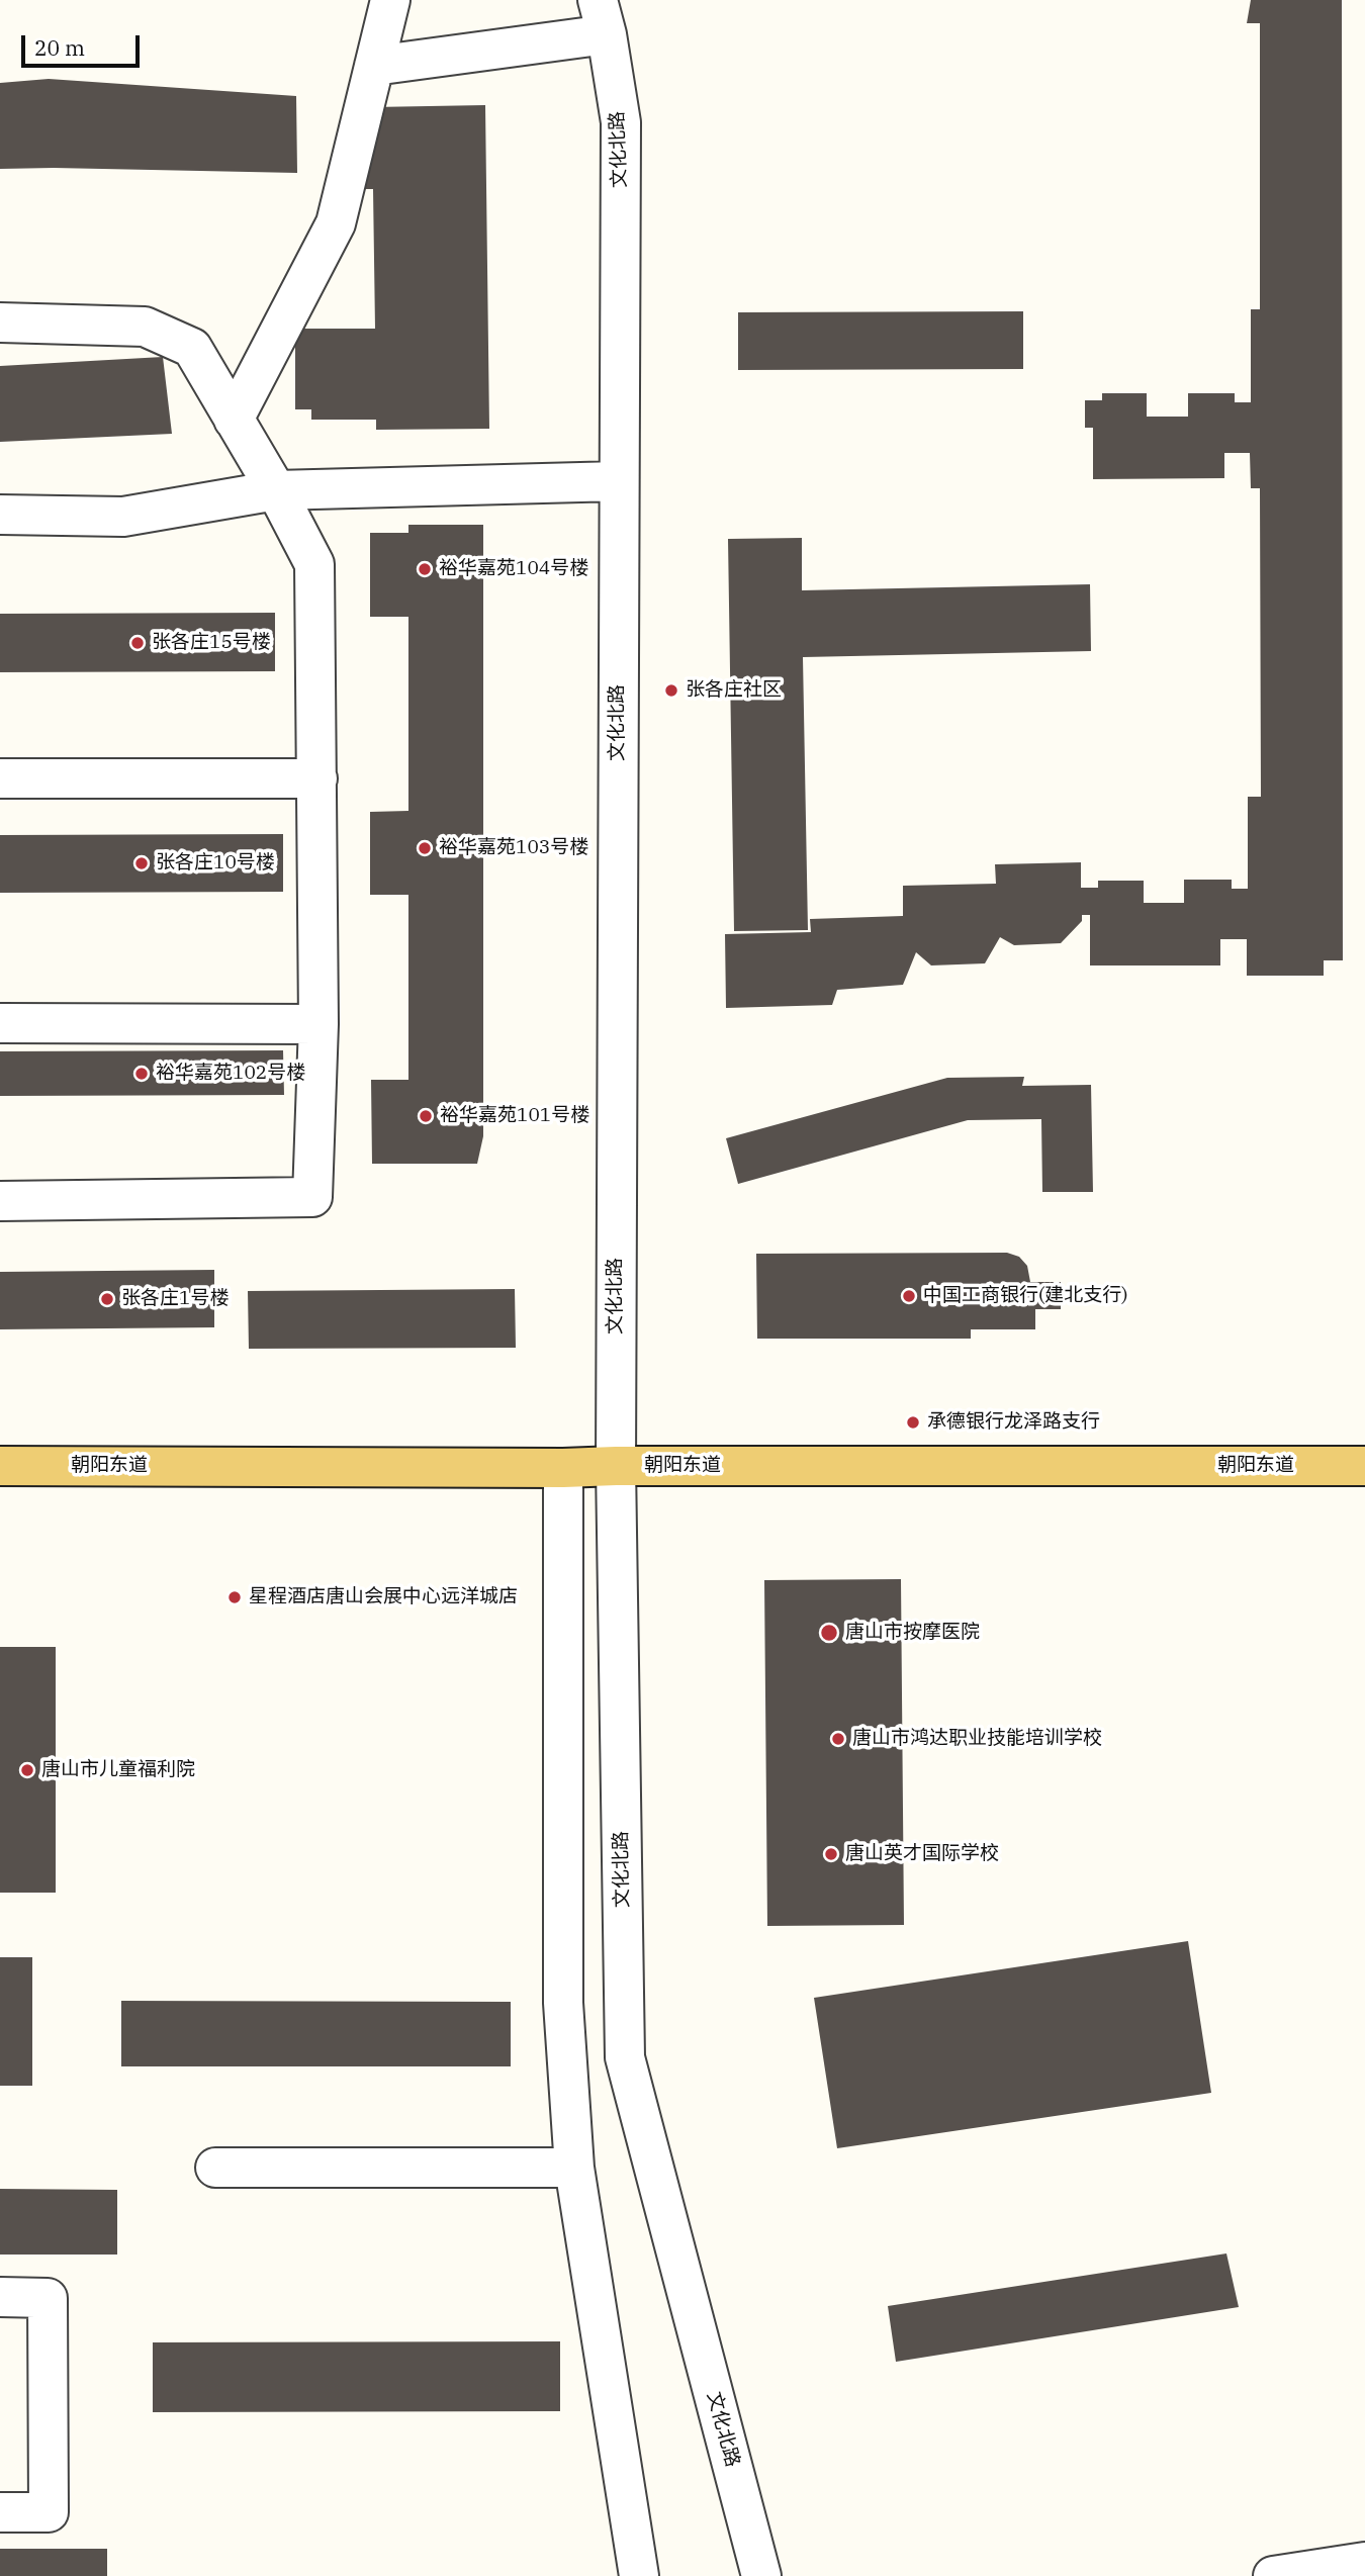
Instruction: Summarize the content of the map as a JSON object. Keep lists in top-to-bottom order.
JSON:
{
  "streets": {
    "main road": ["朝阳东道"],
    "street": ["文化北路"]
  },
  "crossings": [
    ["文化北路", "朝阳东道"]
  ],
  "places": [
    "裕华嘉苑104号楼",
    "张各庄15号楼",
    "张各庄社区",
    "裕华嘉苑103号楼",
    "张各庄10号楼",
    "裕华嘉苑102号楼",
    "裕华嘉苑101号楼",
    "中国工商银行(建北支行)",
    "张各庄1号楼",
    "承德银行龙泽路支行",
    "星程酒店唐山会展中心远洋城店",
    "唐山市按摩医院",
    "唐山市鸿达职业技能培训学校",
    "唐山市儿童福利院",
    "唐山英才国际学校"
  ],
  "scale_bar": "20 m"
}
